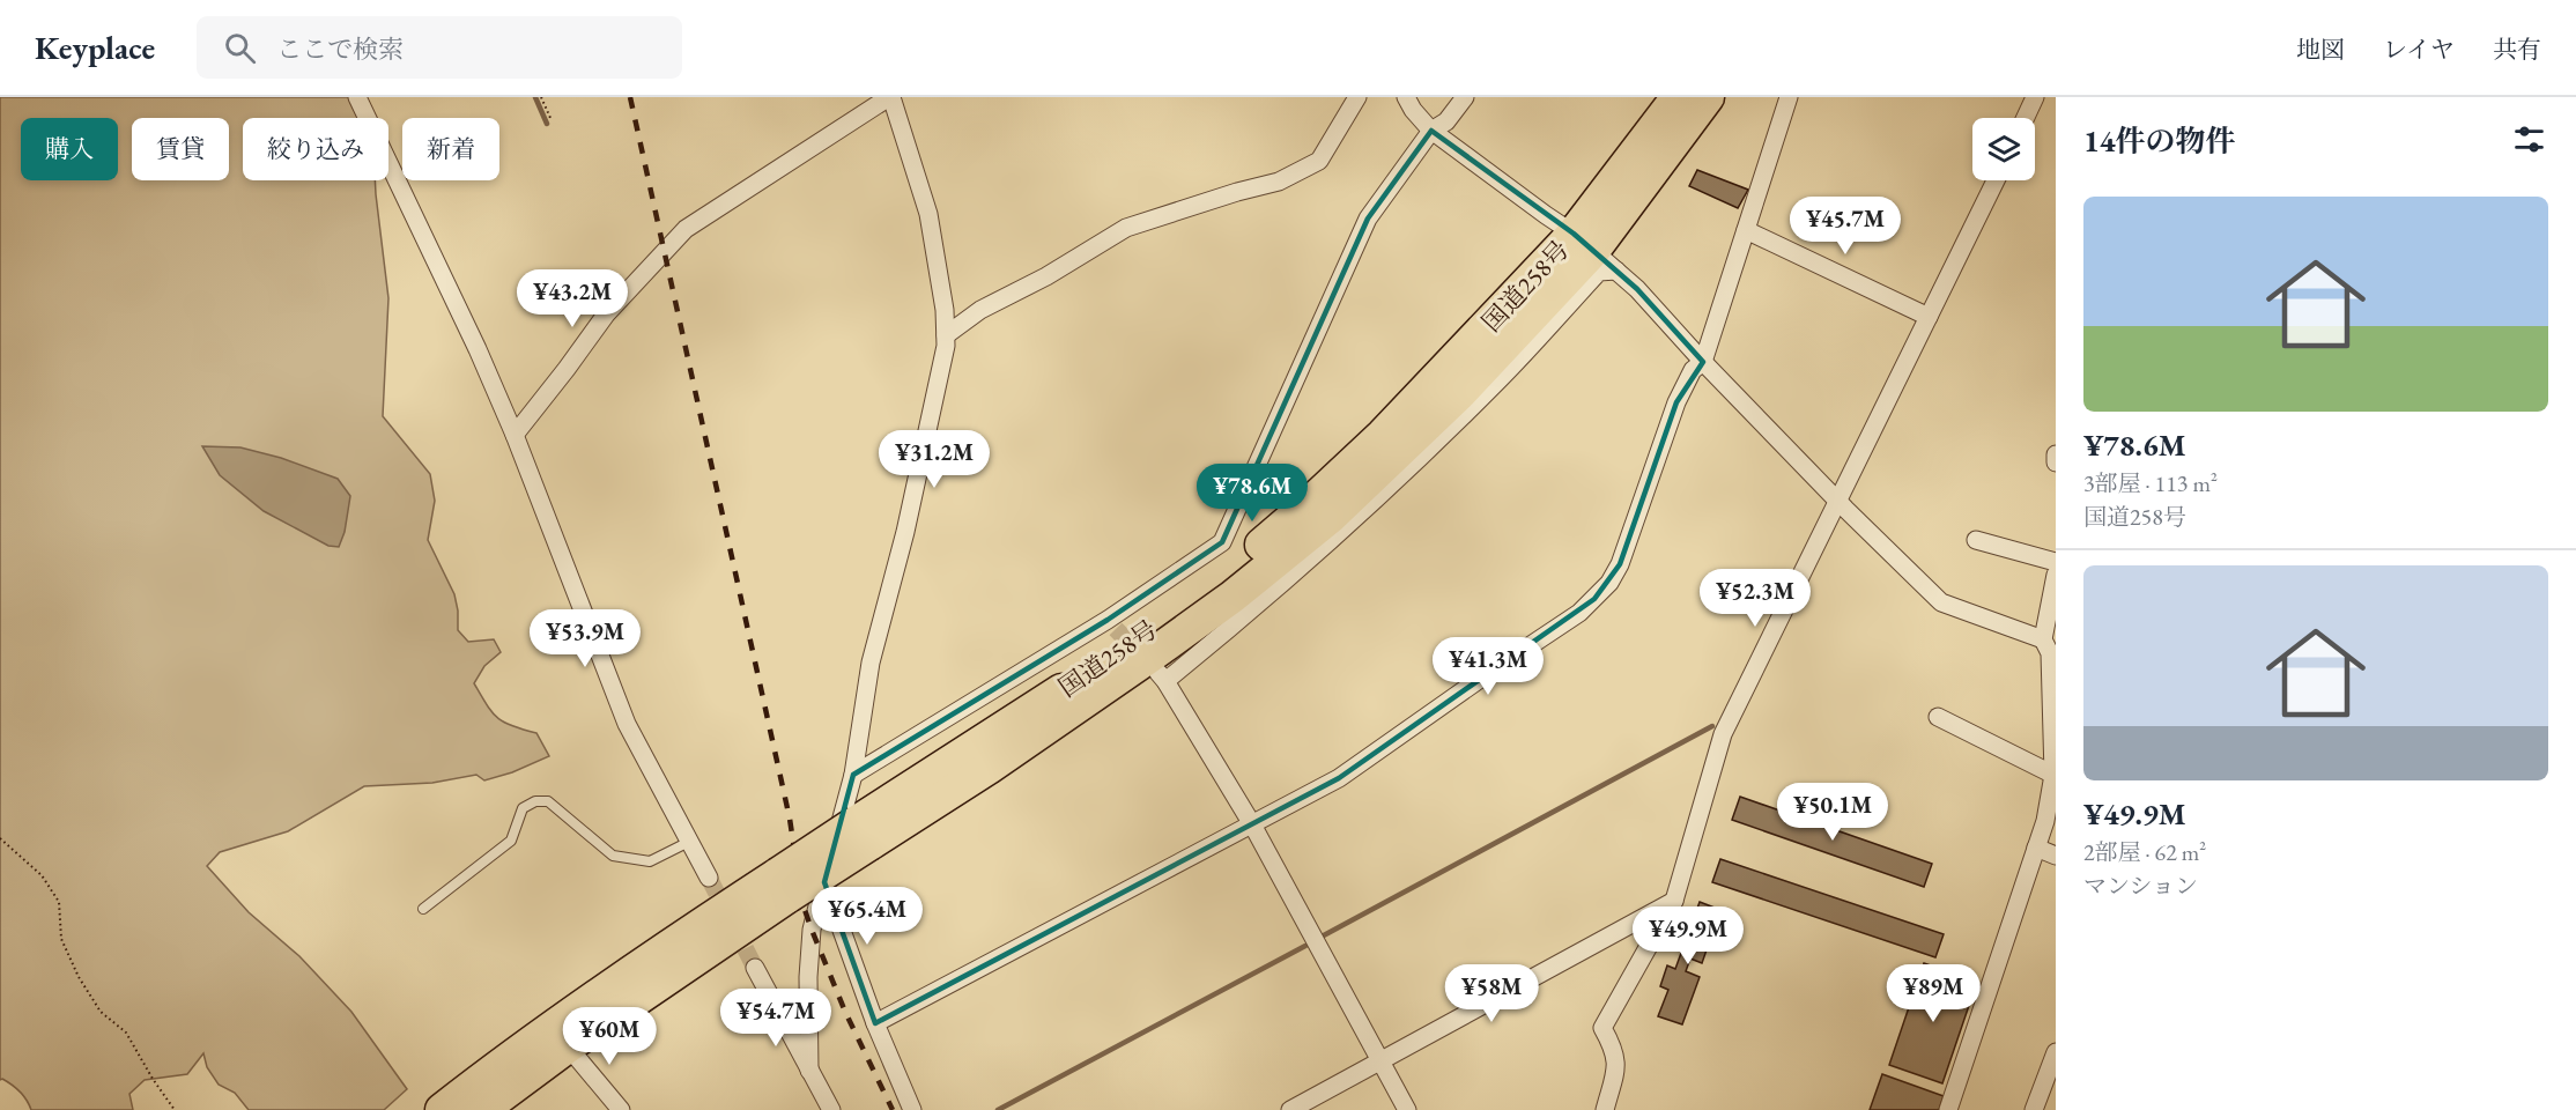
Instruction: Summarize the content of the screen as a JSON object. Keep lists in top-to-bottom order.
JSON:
{
  "streets": {
    "highway": ["国道258号"]
  },
  "page": {
    "header": "Keyplace",
    "search": "ここで検索",
    "nav": ["地図", "レイヤ", "共有"],
    "heading": "14件の物件",
    "chip": [
      "購入",
      "賃貸",
      "絞り込み",
      "新着"
    ],
    "list": [
      {
        "name": "¥78.6M",
        "note": "3部屋 · 113 m² · 国道258号"
      },
      {
        "name": "¥49.9M",
        "note": "2部屋 · 62 m² · マンション"
      }
    ],
    "price": [
      "¥45.7M",
      "¥43.2M",
      "¥31.2M",
      "¥78.6M",
      "¥52.3M",
      "¥53.9M",
      "¥41.3M",
      "¥50.1M",
      "¥65.4M",
      "¥49.9M",
      "¥58M",
      "¥89M",
      "¥54.7M",
      "¥60M"
    ]
  }
}
